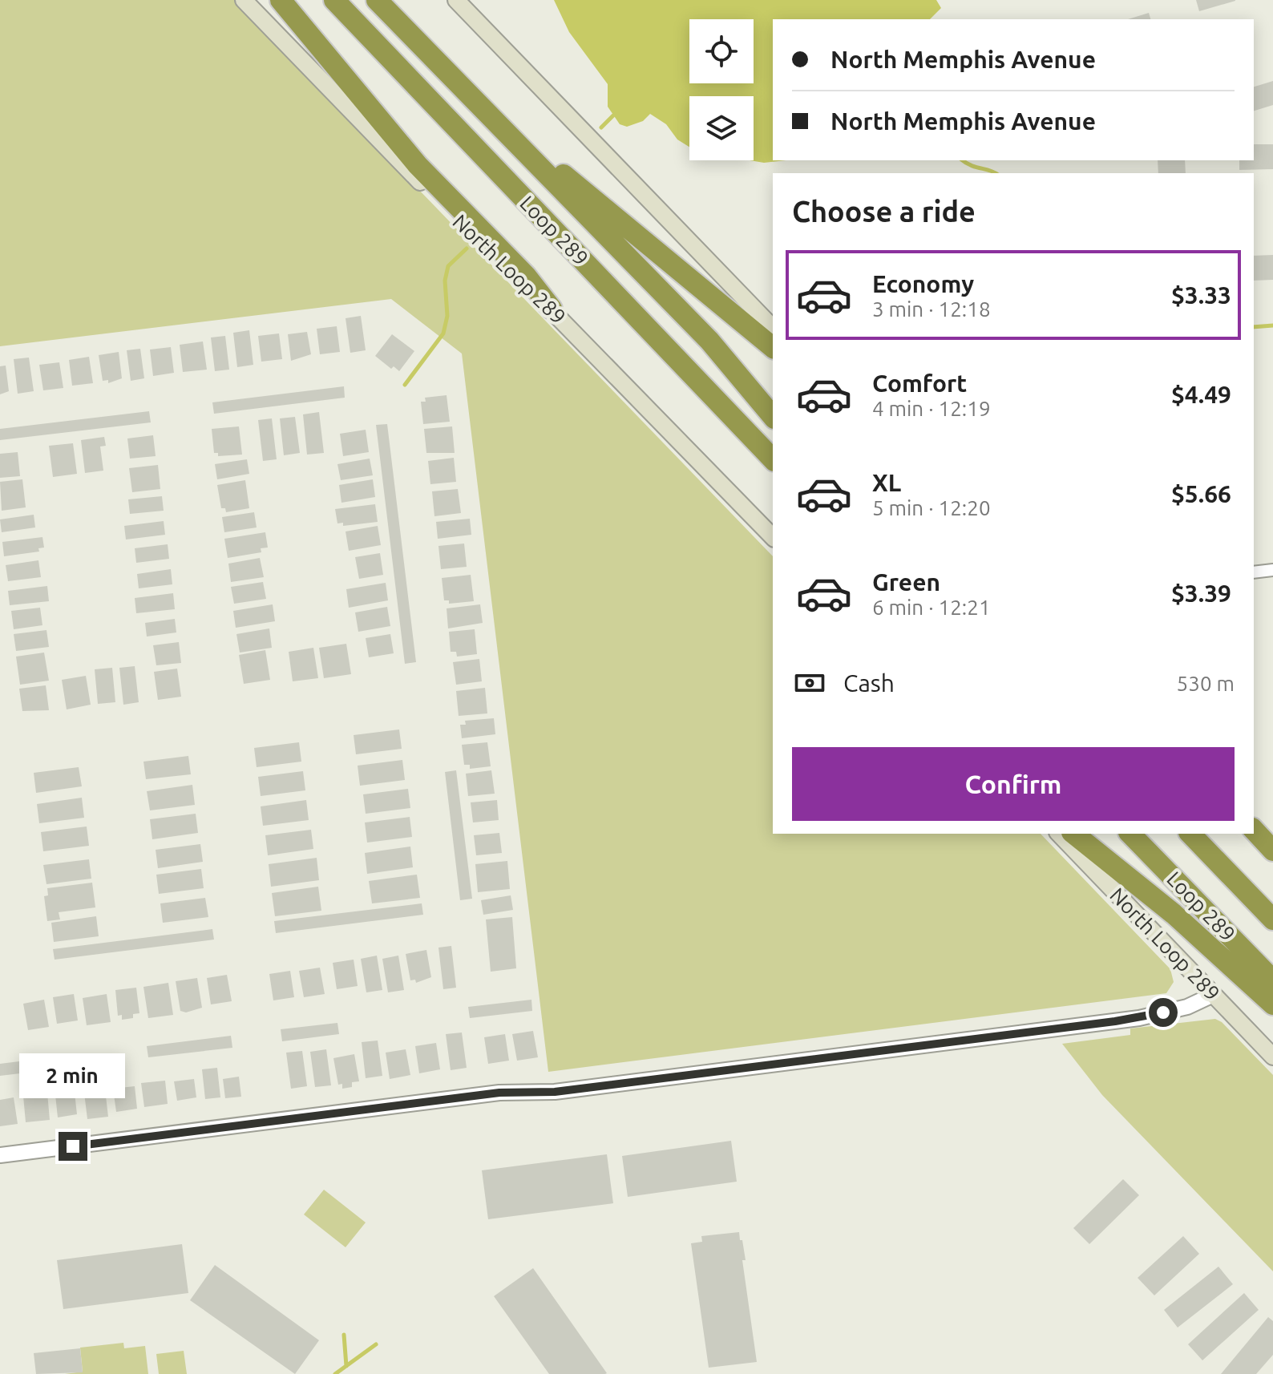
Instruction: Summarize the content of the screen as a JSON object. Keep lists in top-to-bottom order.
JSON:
{
  "streets": {
    "highway": ["Loop 289"],
    "main road": ["North Loop 289"]
  },
  "page": {
    "banner": ["North Memphis Avenue", "North Memphis Avenue"],
    "heading": "Choose a ride",
    "list": [
      {
        "name": "Economy",
        "note": "3 min · 12:18",
        "value": "$3.33"
      },
      {
        "name": "Comfort",
        "note": "4 min · 12:19",
        "value": "$4.49"
      },
      {
        "name": "XL",
        "note": "5 min · 12:20",
        "value": "$5.66"
      },
      {
        "name": "Green",
        "note": "6 min · 12:21",
        "value": "$3.39"
      }
    ],
    "pay": ["Cash", "530 m"],
    "buttons": "Confirm",
    "bubble": "2 min"
  }
}
